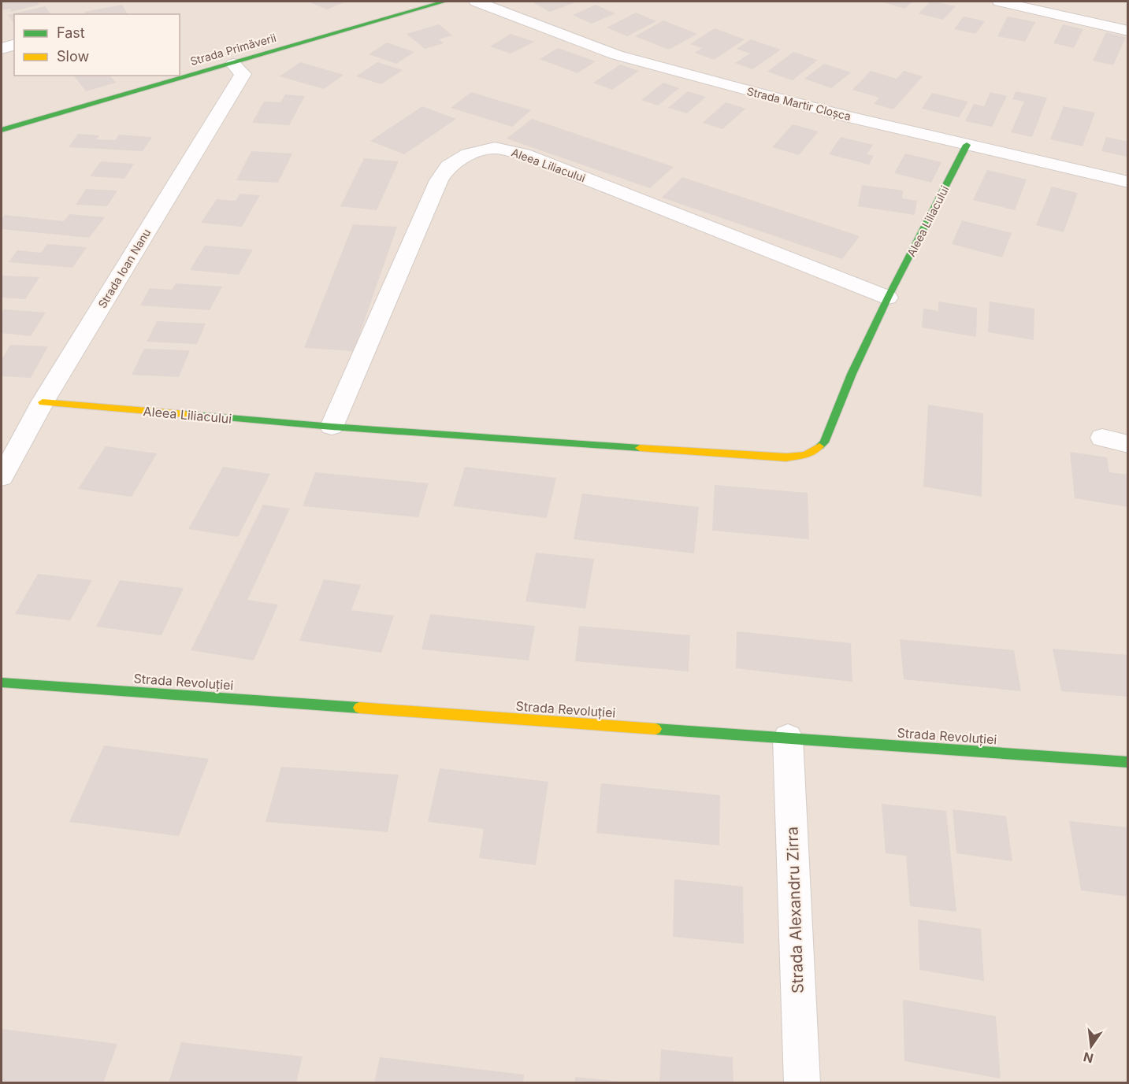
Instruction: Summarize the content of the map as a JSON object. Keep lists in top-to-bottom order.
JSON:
{
  "streets": {
    "street": [
      "Strada Primăverii",
      "Strada Martir Cloșca",
      "Aleea Liliacului",
      "Strada Ioan Nanu",
      "Strada Revoluției",
      "Strada Alexandru Zirra"
    ]
  },
  "crossings": [
    ["Strada Primăverii", "Strada Ioan Nanu"],
    ["Strada Martir Cloșca", "Aleea Liliacului"],
    ["Aleea Liliacului", "Strada Ioan Nanu"],
    ["Strada Revoluției", "Strada Alexandru Zirra"]
  ],
  "legend": ["Fast", "Slow"],
  "north": "bottom"
}
